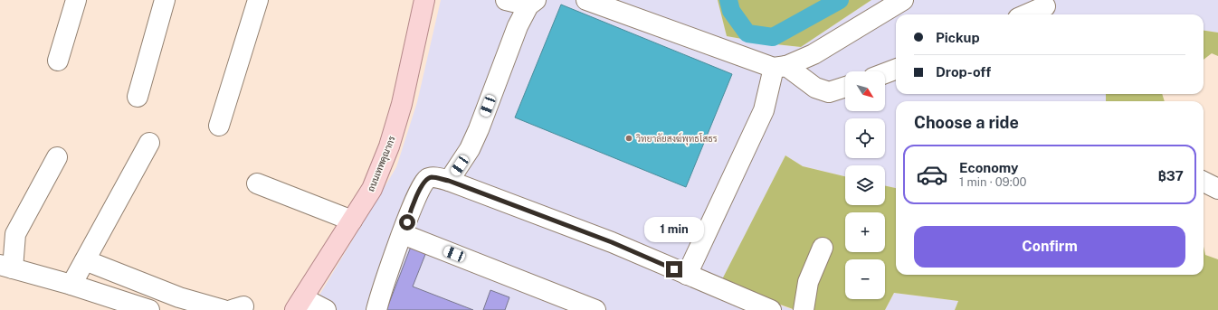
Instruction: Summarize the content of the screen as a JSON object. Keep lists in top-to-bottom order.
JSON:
{
  "streets": {
    "main road": ["ถนนเทพคุณากร"]
  },
  "places": ["วิทยาลัยสงฆ์พุทธโสธร"],
  "north": "bottom right",
  "page": {
    "banner": ["Pickup", "Drop-off"],
    "map_buttons": ["+", "−"],
    "heading": "Choose a ride",
    "list": [
      {
        "name": "Economy",
        "note": "1 min · 09:00",
        "value": "฿37"
      }
    ],
    "bubble": "1 min",
    "buttons": "Confirm"
  }
}
